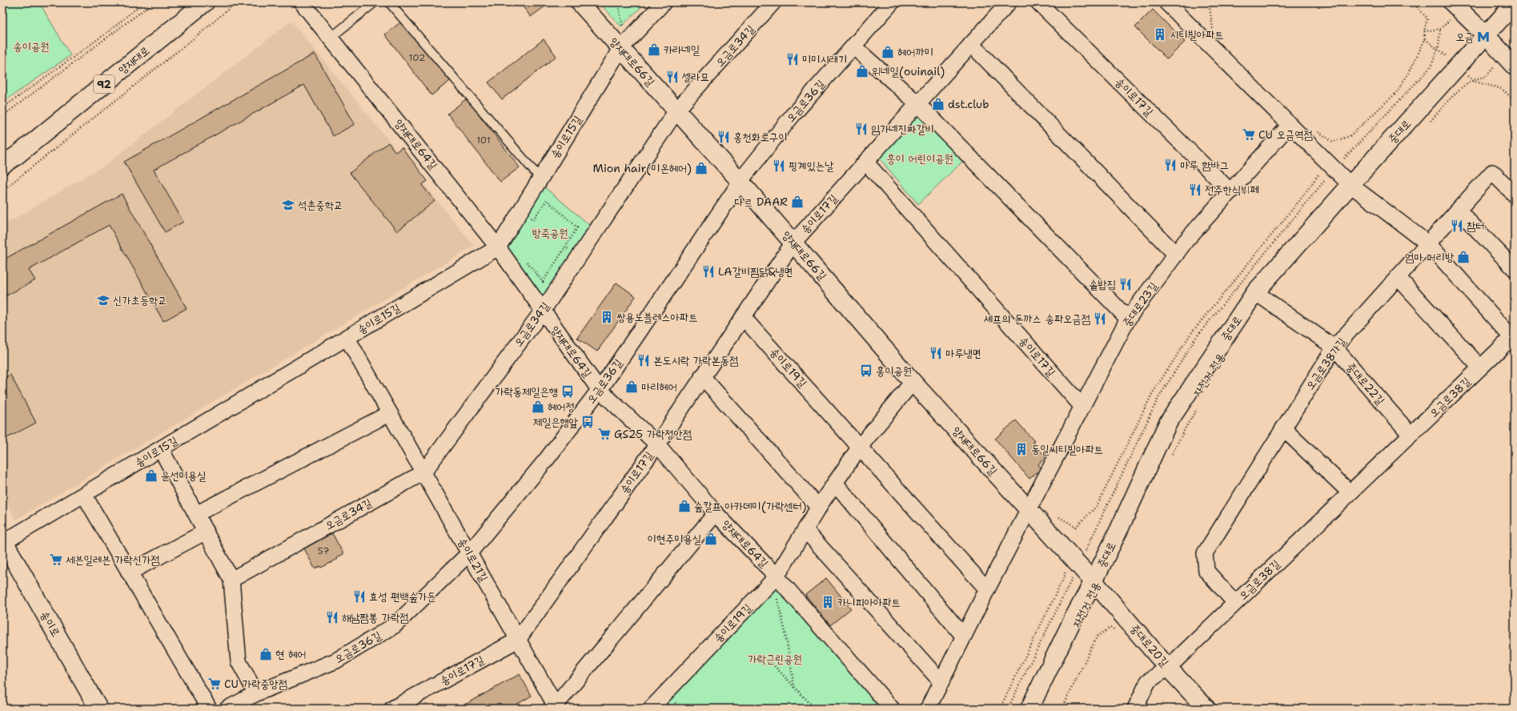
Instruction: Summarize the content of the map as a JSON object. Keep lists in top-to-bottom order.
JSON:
{
  "streets": {
    "main road": [
      "양재대로",
      "양재대로66길",
      "92",
      "중대로",
      "송이로",
      "중대로20길"
    ],
    "street": [
      "오금로34길",
      "송이로17길",
      "오금로36길",
      "송이로15길",
      "양재대로64길",
      "중대로23길",
      "오금로38가길",
      "송이로19길",
      "중대로22길",
      "오금로38길",
      "송이로21길"
    ],
    "path": ["자전거 전용"]
  },
  "crossings": [
    ["오금로34길", "양재대로66길"],
    ["오금로34길", "양재대로64길"],
    ["오금로34길", "송이로21길"],
    ["양재대로66길", "송이로17길"],
    ["양재대로66길", "오금로36길"],
    ["양재대로66길", "중대로"],
    ["양재대로66길", "송이로15길"],
    ["양재대로66길", "중대로23길"],
    ["양재대로66길", "송이로19길"],
    ["양재대로66길", "중대로20길"],
    ["송이로17길", "양재대로64길"],
    ["송이로17길", "중대로23길"],
    ["송이로17길", "송이로19길"],
    ["송이로17길", "송이로21길"],
    ["오금로36길", "양재대로64길"],
    ["오금로36길", "송이로21길"],
    ["중대로", "중대로22길"],
    ["중대로", "오금로38길"],
    ["중대로", "중대로20길"],
    ["송이로15길", "양재대로64길"],
    ["송이로15길", "송이로21길"],
    ["송이로15길", "송이로"],
    ["양재대로64길", "송이로19길"],
    ["양재대로64길", "송이로21길"],
    ["오금로38가길", "중대로22길"],
    ["오금로38가길", "오금로38길"],
    ["중대로22길", "오금로38길"],
    ["오금로38길", "중대로20길"]
  ],
  "parks": [
    "송이공원",
    "흥이 어린이공원",
    "방죽공원",
    "가락근린공원"
  ],
  "places": {
    "building": [
      "시티빌아파트",
      "쌍용노블레스아파트",
      "동일씨티빌아파트",
      "카니피아아파트"
    ],
    "metro station": ["오금"],
    "shop": [
      "카라네일",
      "헤어까미",
      "위네일(ouinail)",
      "dst.club",
      "Mion hair(미온헤어)",
      "다르 DAAR",
      "엄마 머리방",
      "마리헤어",
      "헤어정",
      "윤선미용실",
      "숲칼프 아카데미(가락센터)",
      "이현주미용실",
      "현 헤어"
    ],
    "restaurant": [
      "미미시래기",
      "셀라묘",
      "임가네진짜갈비",
      "홍천화로구이",
      "마루 함바그",
      "핑계있는날",
      "전주한식뷔페",
      "참터",
      "LA갈비찜닭&냉면",
      "솥밥집",
      "셰프의 돈까스 송파오금점",
      "마루냉면",
      "본도시락 가락본동점",
      "효성 편백숲가든",
      "해남짬뽕 가락점"
    ],
    "supermarket": [
      "CU 오금역점",
      "GS25 가락정안점",
      "세븐일레븐 가락신가점",
      "CU 가락중앙점"
    ],
    "school or university": ["석촌중학교", "신가초등학교"],
    "bus stop": ["홍이공원", "가락동제일은행", "제일은행앞"]
  },
  "house_numbers": ["102", "101", "57"]
}
